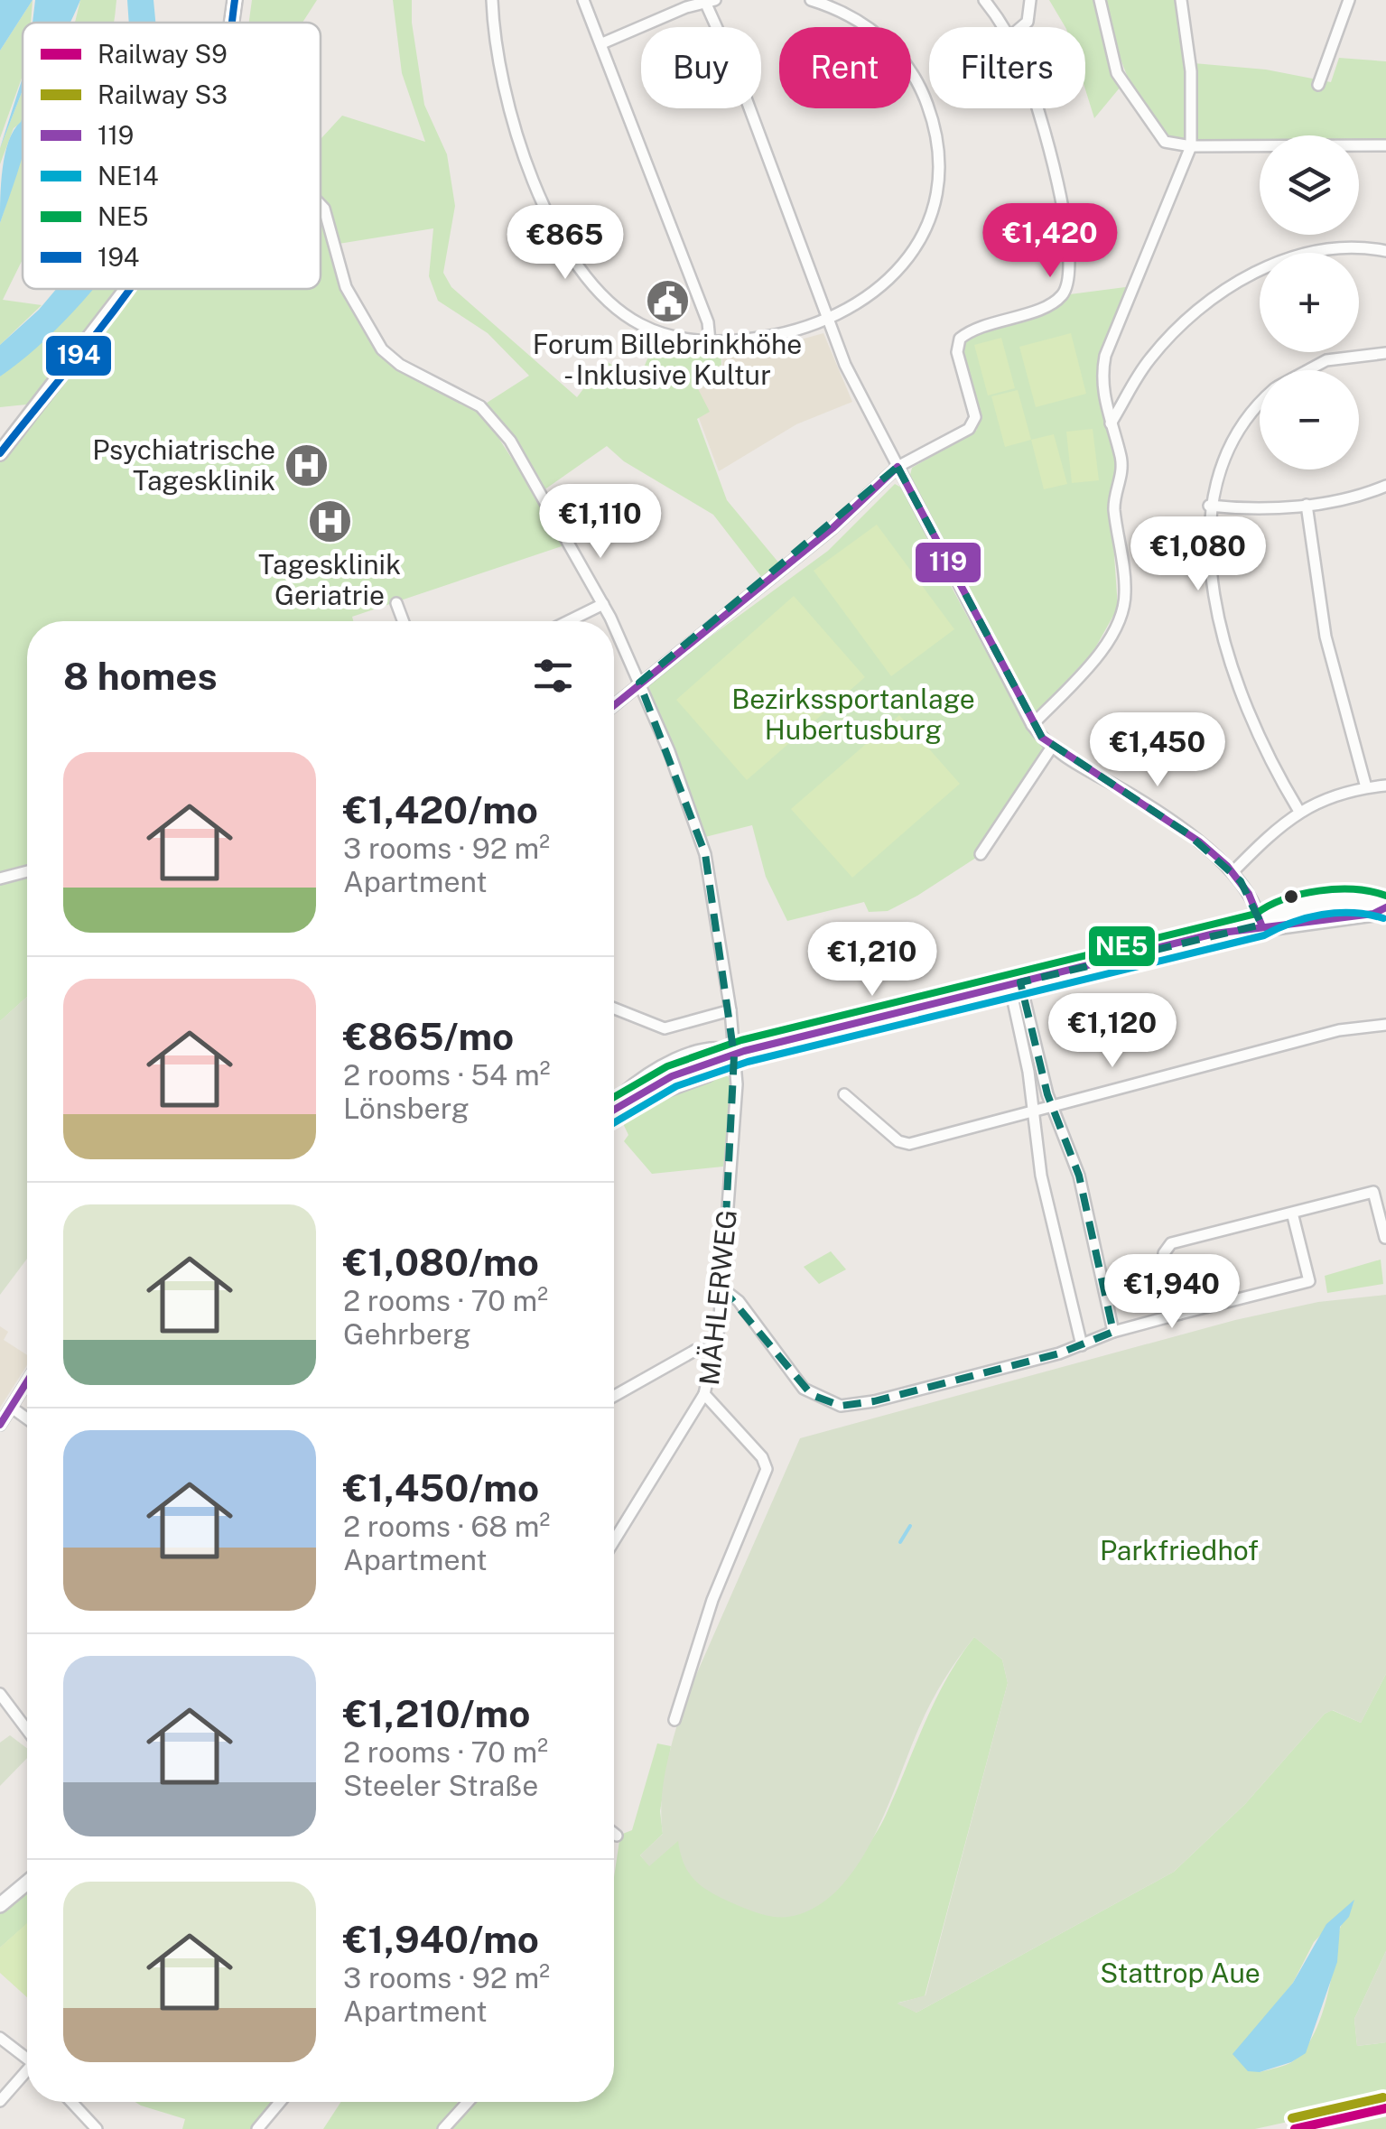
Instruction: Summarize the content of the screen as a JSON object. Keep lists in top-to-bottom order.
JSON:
{
  "streets": {
    "street": ["MÄHLERWEG"]
  },
  "parks": ["Bezirkssportanlage Hubertusburg", "Parkfriedhof", "Stattrop Aue"],
  "places": {
    "public building": ["Forum Billebrinkhöhe - Inklusive Kultur"],
    "hospital": ["Psychiatrische Tagesklinik", "Tagesklinik Geriatrie"]
  },
  "lines": [
    "transit line 194",
    "transit line 119",
    "transit line NE5",
    "transit line NE14",
    "rail line S3",
    "rail line S9"
  ],
  "legend": [
    "Railway S9",
    "Railway S3",
    "119",
    "NE14",
    "NE5",
    "194"
  ],
  "page": {
    "chip": ["Buy", "Rent", "Filters"],
    "map_buttons": ["+", "−"],
    "price": [
      "€1,420",
      "€865",
      "€1,110",
      "€1,080",
      "€1,450",
      "€1,210",
      "€1,120",
      "€1,940"
    ],
    "heading": "8 homes",
    "list": [
      {
        "name": "€1,420/mo",
        "note": "3 rooms · 92 m² · Apartment"
      },
      {
        "name": "€865/mo",
        "note": "2 rooms · 54 m² · Lönsberg"
      },
      {
        "name": "€1,080/mo",
        "note": "2 rooms · 70 m² · Gehrberg"
      },
      {
        "name": "€1,450/mo",
        "note": "2 rooms · 68 m² · Apartment"
      },
      {
        "name": "€1,210/mo",
        "note": "2 rooms · 70 m² · Steeler Straße"
      },
      {
        "name": "€1,940/mo",
        "note": "3 rooms · 92 m² · Apartment"
      }
    ]
  }
}
